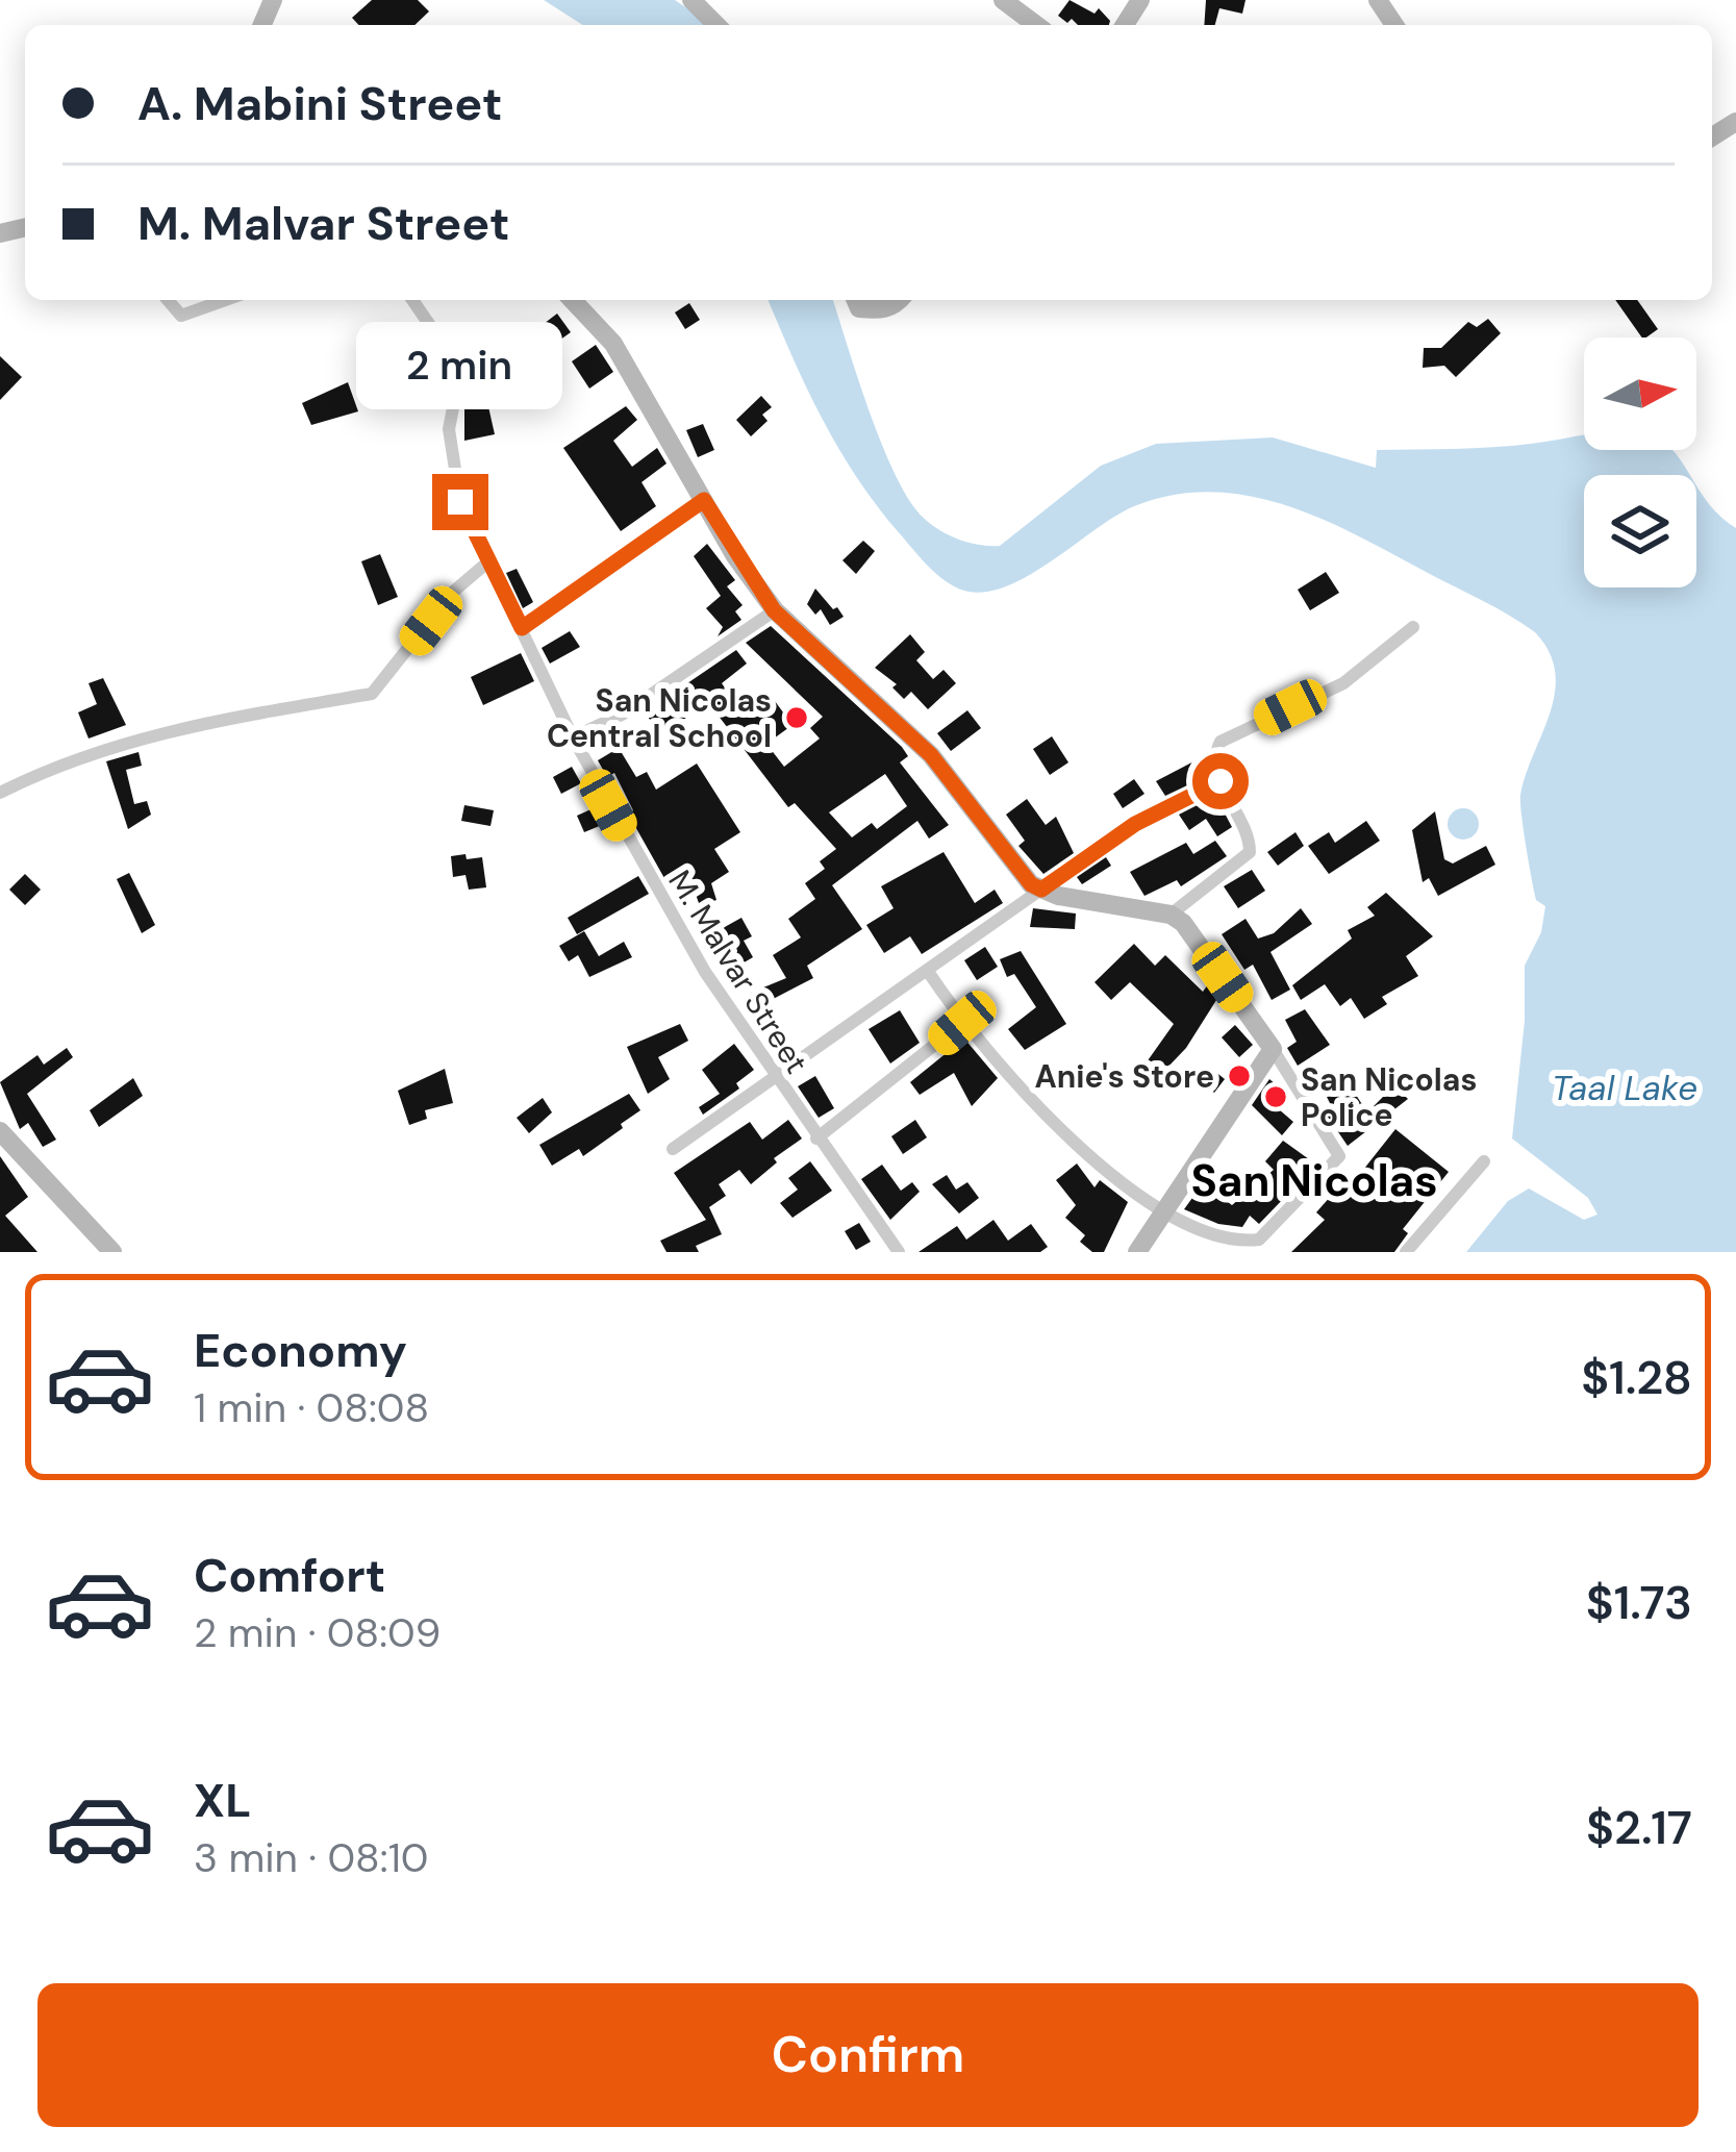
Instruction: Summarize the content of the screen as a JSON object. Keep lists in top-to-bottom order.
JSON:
{
  "streets": {
    "street": ["M. Malvar Street"]
  },
  "districts": ["San Nicolas"],
  "water": ["Taal Lake"],
  "places": ["San Nicolas Central School", "Anie's Store", "San Nicolas Police"],
  "north": "right",
  "page": {
    "banner": ["A. Mabini Street", "M. Malvar Street"],
    "bubble": "2 min",
    "list": [
      {
        "name": "Economy",
        "note": "1 min · 08:08",
        "value": "$1.28"
      },
      {
        "name": "Comfort",
        "note": "2 min · 08:09",
        "value": "$1.73"
      },
      {
        "name": "XL",
        "note": "3 min · 08:10",
        "value": "$2.17"
      }
    ],
    "buttons": "Confirm"
  }
}
